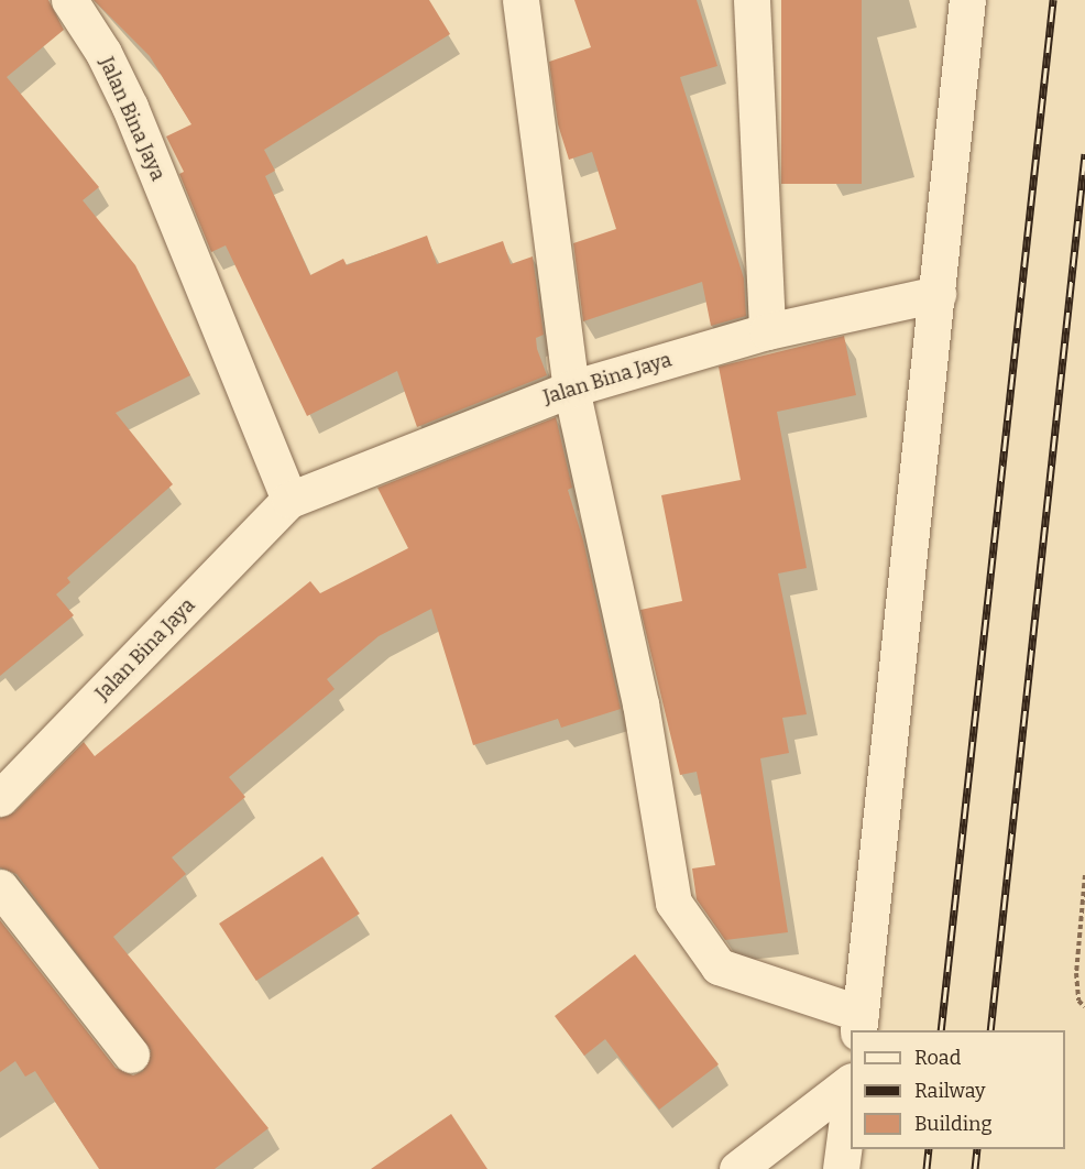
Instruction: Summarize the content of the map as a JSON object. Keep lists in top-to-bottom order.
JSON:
{
  "streets": {
    "street": ["Jalan Bina Jaya"]
  },
  "legend": ["Road", "Railway", "Building"]
}
